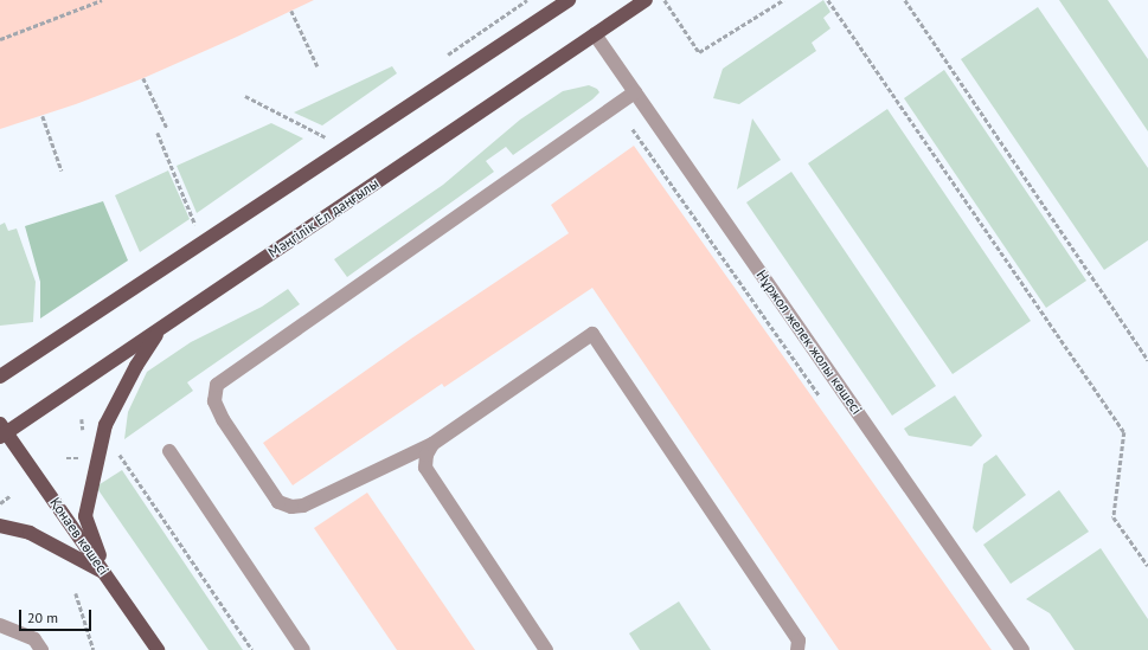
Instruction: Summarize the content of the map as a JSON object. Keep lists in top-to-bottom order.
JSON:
{
  "streets": {
    "main road": ["Мәңгілік Ел даңғылы", "Қонаев көшесі"],
    "street": ["Нұржол желек жолы көшесі"]
  },
  "crossings": [
    ["Мәңгілік Ел даңғылы", "Нұржол желек жолы көшесі"],
    ["Мәңгілік Ел даңғылы", "Қонаев көшесі"]
  ],
  "scale_bar": "20 m"
}
